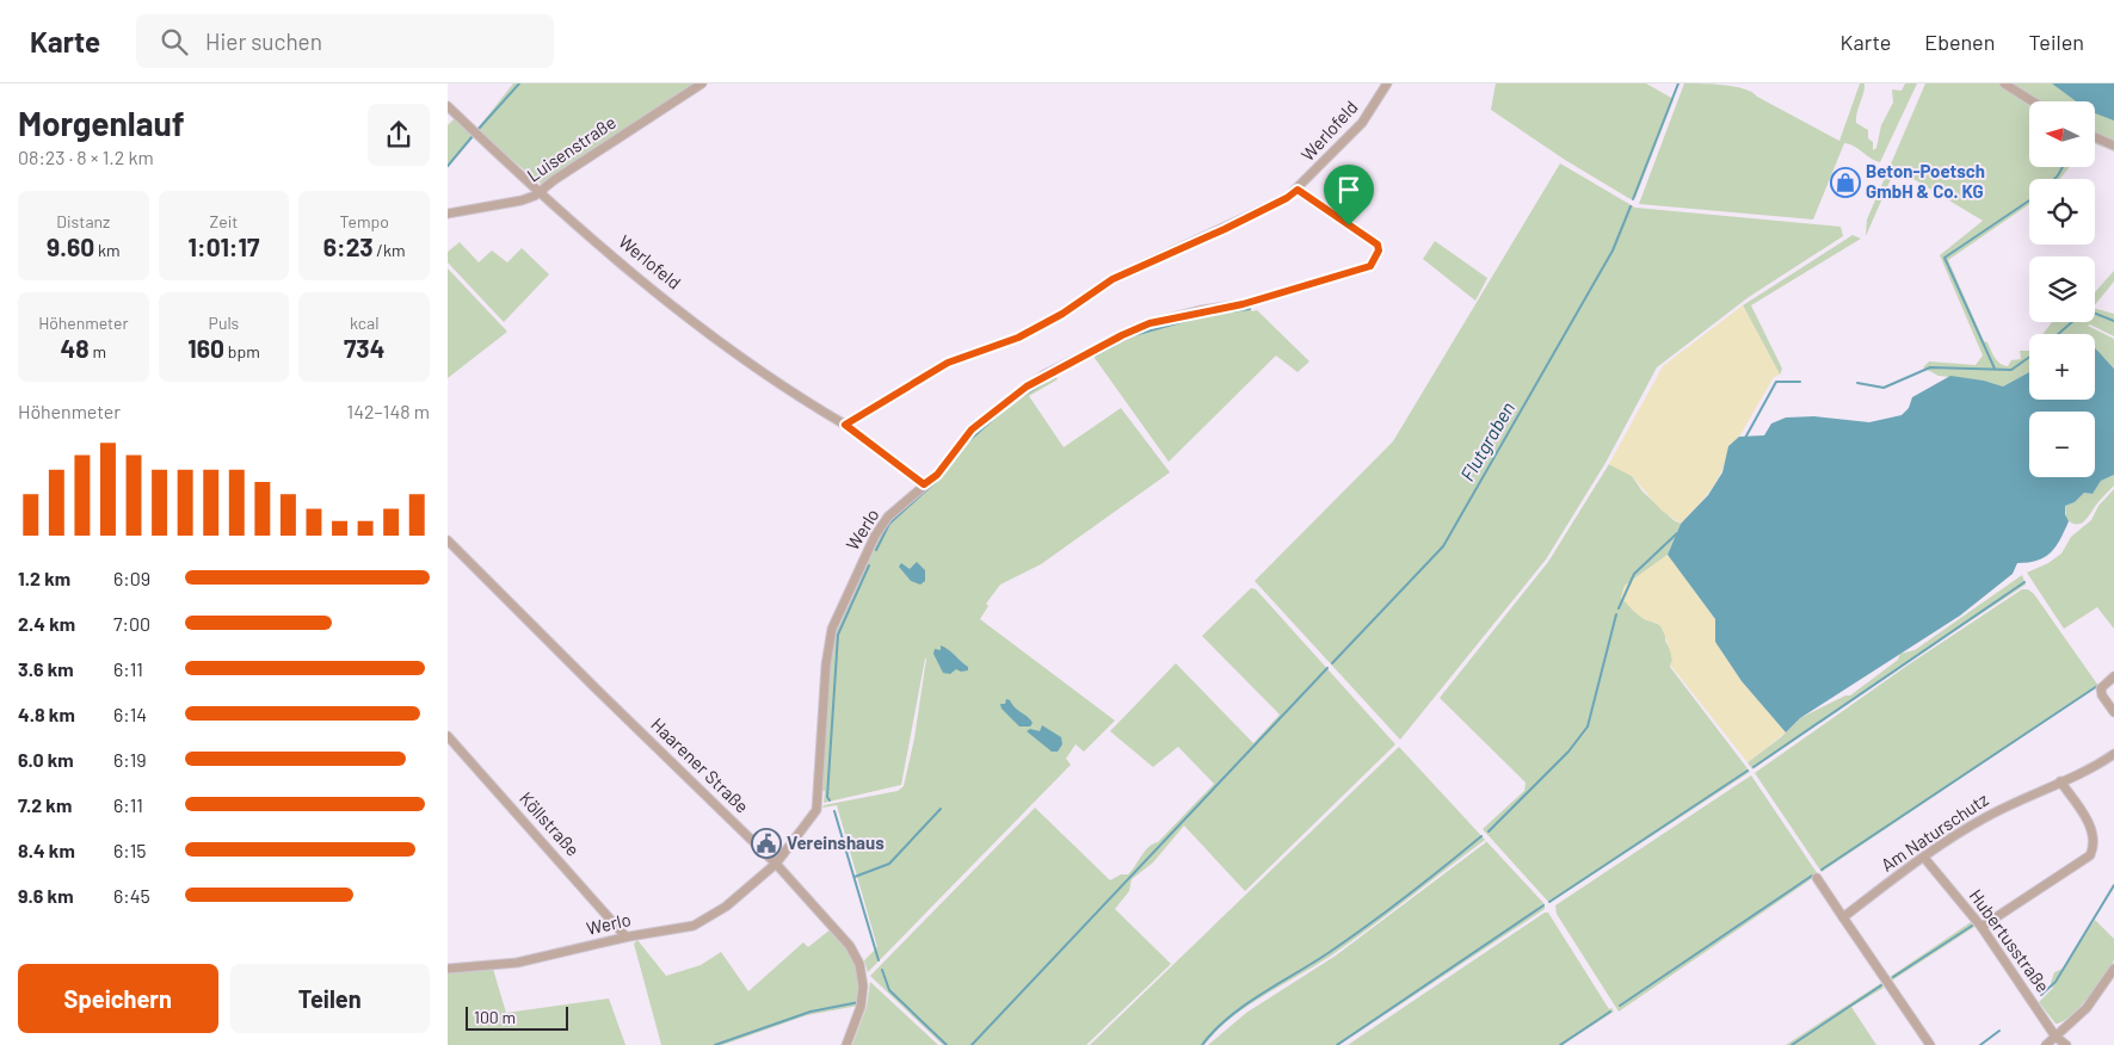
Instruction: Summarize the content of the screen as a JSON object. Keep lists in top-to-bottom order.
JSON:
{
  "streets": {
    "street": [
      "Werlofeld",
      "Luisenstraße",
      "Werlo",
      "Haarener Straße",
      "Köllstraße",
      "Am Naturschutz",
      "Hubertusstraße"
    ]
  },
  "crossings": [
    ["Werlofeld", "Luisenstraße"],
    ["Werlofeld", "Werlo"],
    ["Werlo", "Haarener Straße"],
    ["Werlo", "Köllstraße"],
    ["Am Naturschutz", "Hubertusstraße"]
  ],
  "water": ["Flutgraben"],
  "places": {
    "shop": ["Beton-Poetsch GmbH & Co. KG"],
    "public building": ["Vereinshaus"]
  },
  "scale_bar": "100 m",
  "north": "left",
  "page": {
    "header": "Karte",
    "search": "Hier suchen",
    "nav": ["Karte", "Ebenen", "Teilen"],
    "heading": ["Morgenlauf", "08:23 · 8 × 1.2 km"],
    "map_buttons": ["+", "−"],
    "stats": [
      ["Distanz", "9.60 km"],
      ["Zeit", "1:01:17"],
      ["Tempo", "6:23 /km"],
      ["Höhenmeter", "48 m"],
      ["Puls", "160 bpm"],
      ["kcal", "734"]
    ],
    "chart": ["Höhenmeter", "142–148 m"],
    "list": [
      {
        "name": "1.2 km",
        "note": "6:09"
      },
      {
        "name": "2.4 km",
        "note": "7:00"
      },
      {
        "name": "3.6 km",
        "note": "6:11"
      },
      {
        "name": "4.8 km",
        "note": "6:14"
      },
      {
        "name": "6.0 km",
        "note": "6:19"
      },
      {
        "name": "7.2 km",
        "note": "6:11"
      },
      {
        "name": "8.4 km",
        "note": "6:15"
      },
      {
        "name": "9.6 km",
        "note": "6:45"
      }
    ],
    "buttons": ["Speichern", "Teilen"],
    "scale": "100 m"
  }
}
